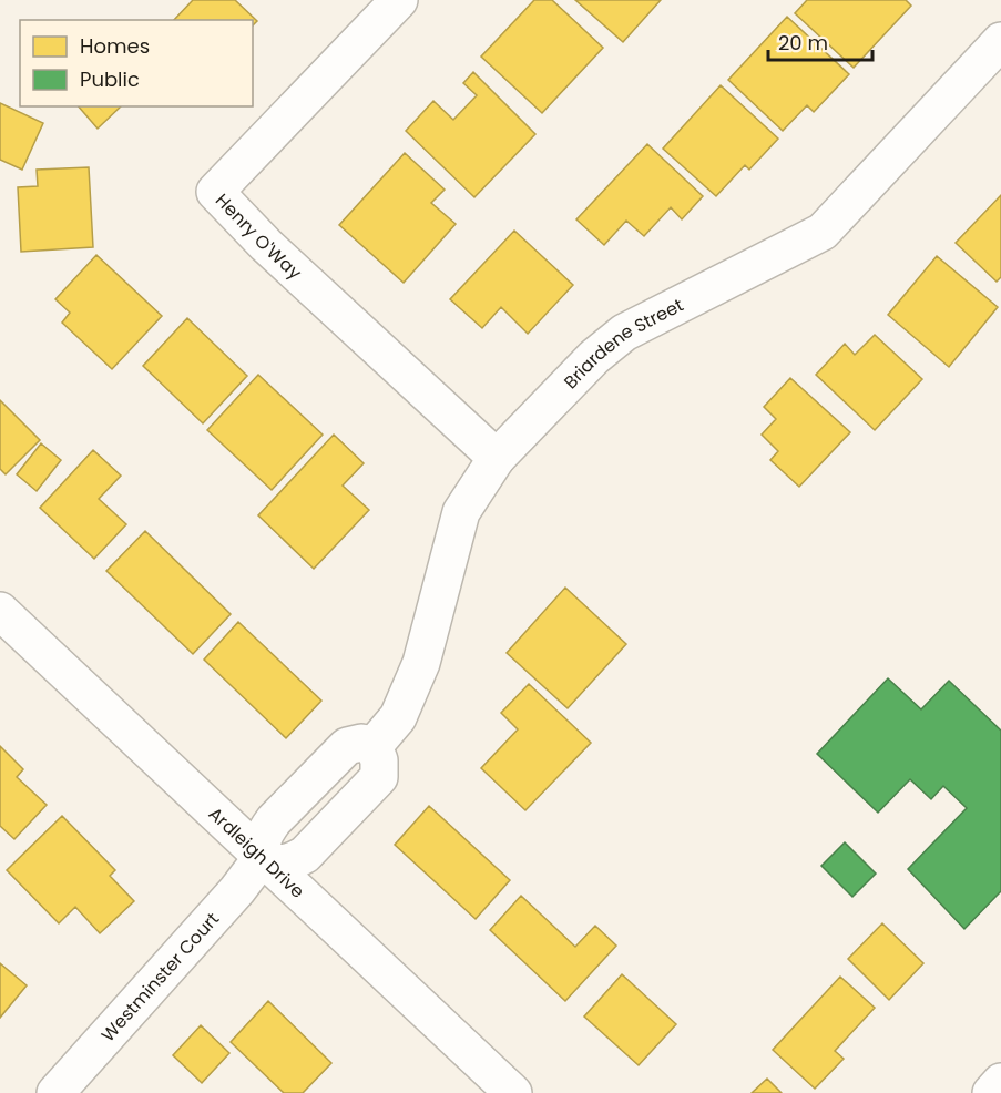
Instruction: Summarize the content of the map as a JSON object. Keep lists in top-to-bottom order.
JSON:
{
  "streets": {
    "street": [
      "Henry O'Way",
      "Briardene Street",
      "Ardleigh Drive",
      "Westminster Court"
    ]
  },
  "crossings": [
    ["Henry O'Way", "Briardene Street"],
    ["Briardene Street", "Ardleigh Drive"],
    ["Briardene Street", "Westminster Court"],
    ["Ardleigh Drive", "Westminster Court"]
  ],
  "legend": ["Homes", "Public"],
  "scale_bar": "20 m"
}
